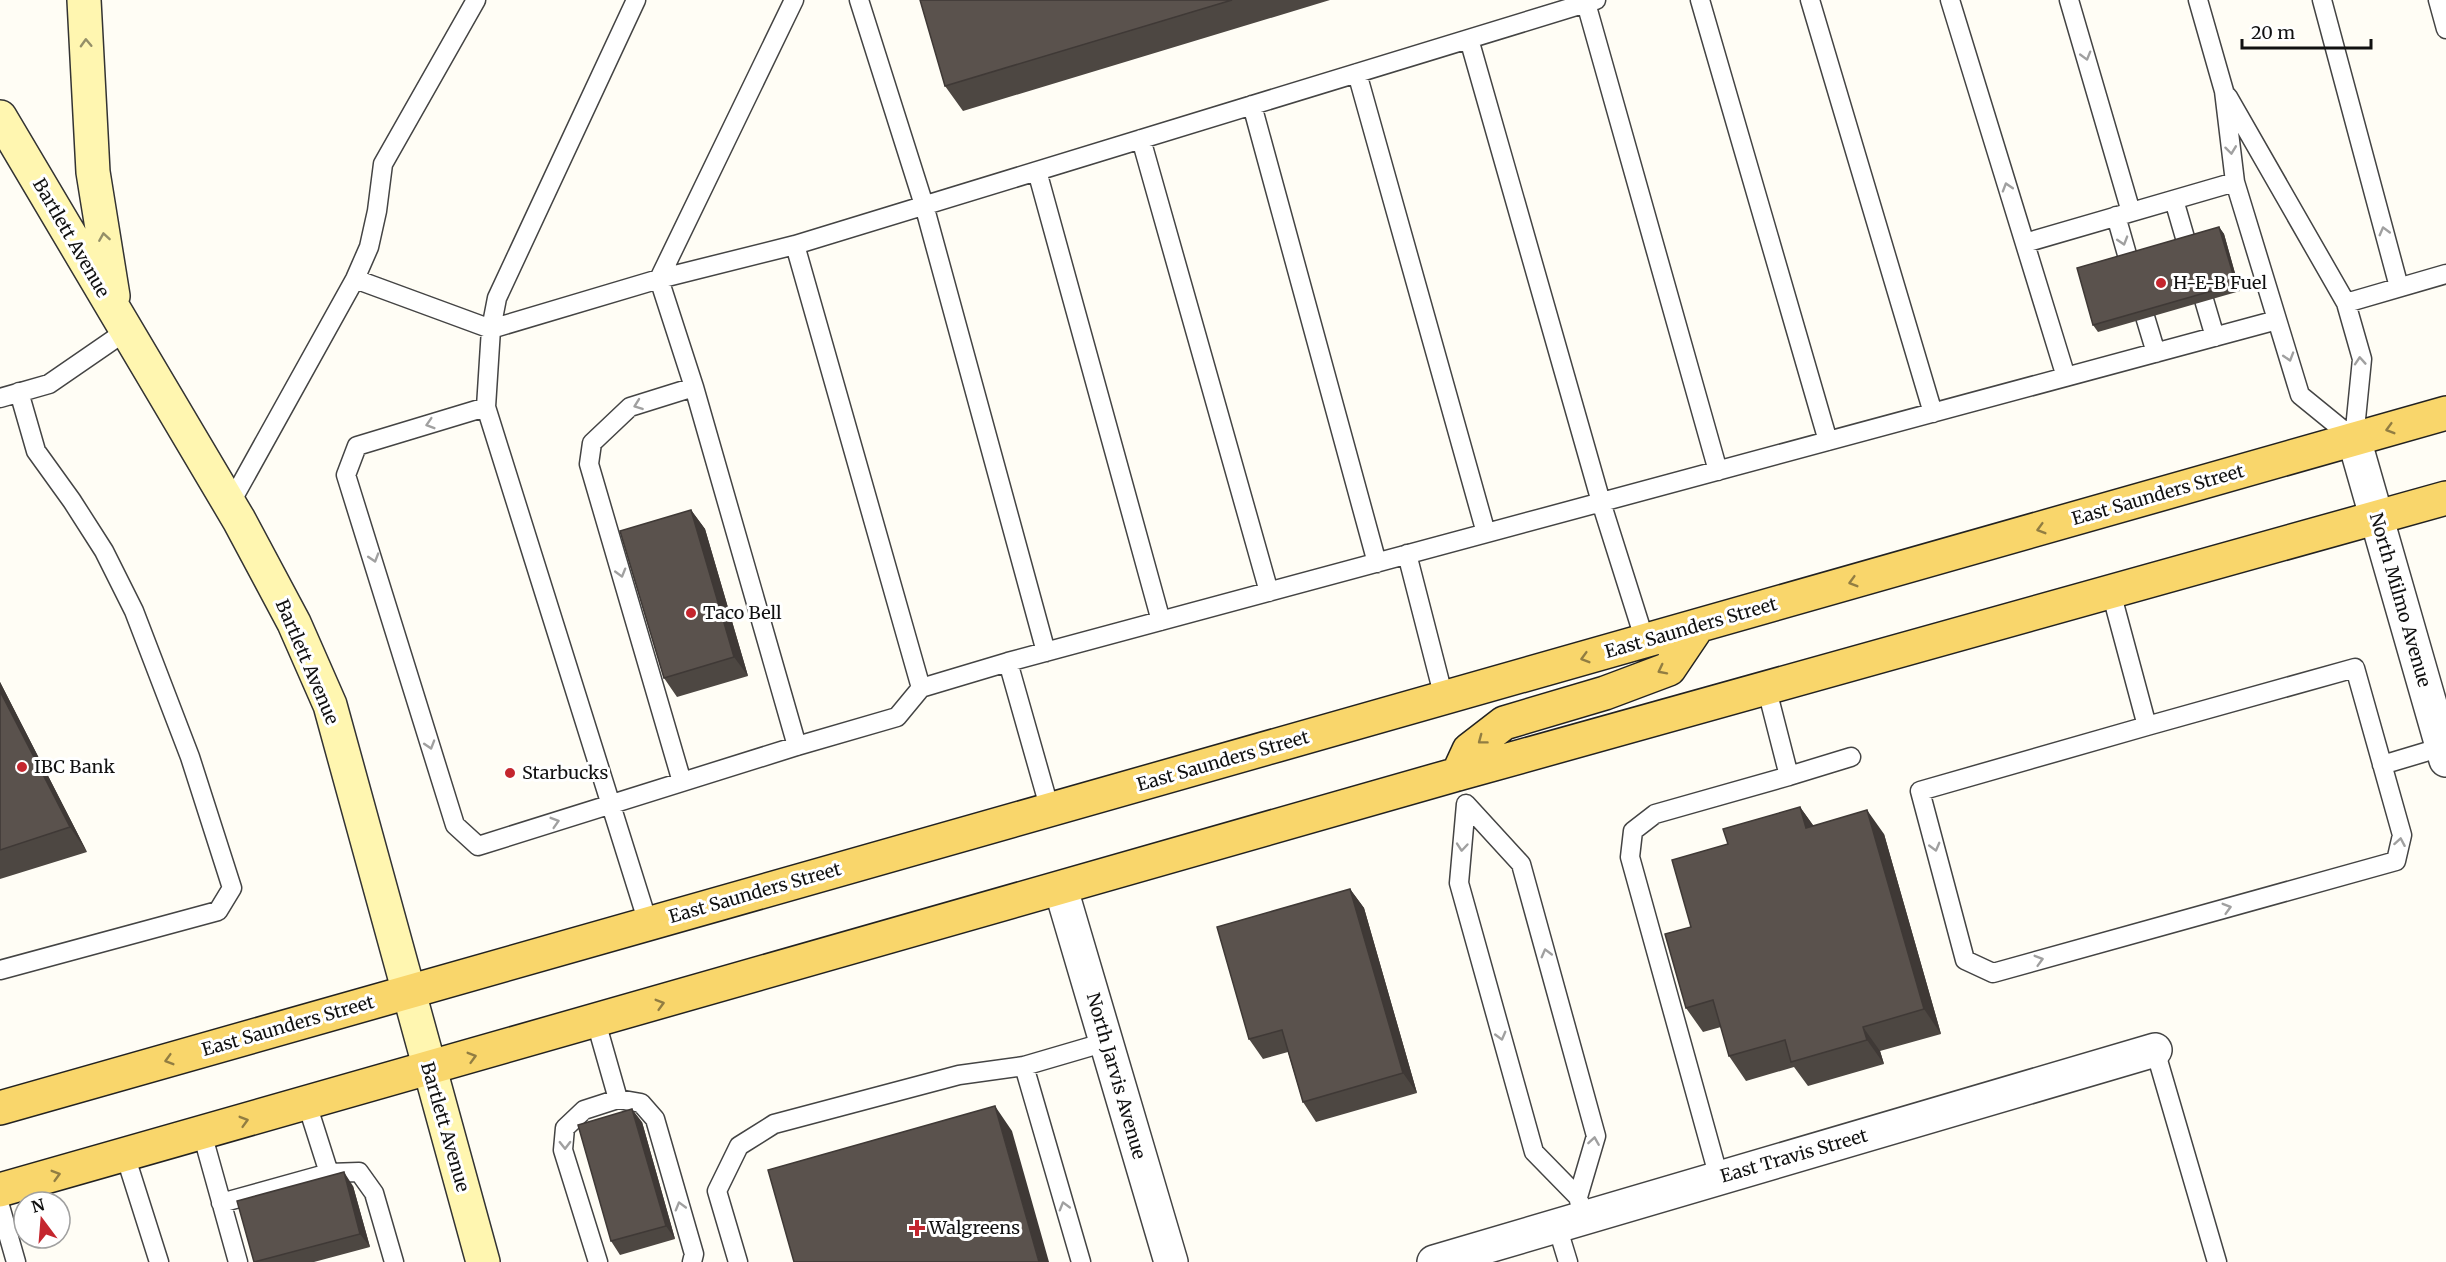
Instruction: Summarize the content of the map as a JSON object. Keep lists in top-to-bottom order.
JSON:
{
  "streets": {
    "main road": ["Bartlett Avenue", "East Saunders Street"],
    "street": ["North Milmo Avenue", "North Jarvis Avenue", "East Travis Street"]
  },
  "crossings": [
    ["Bartlett Avenue", "East Saunders Street"],
    ["East Saunders Street", "North Milmo Avenue"]
  ],
  "places": {
    "other": [
      "H-E-B Fuel",
      "Taco Bell",
      "IBC Bank",
      "Starbucks"
    ],
    "health": ["Walgreens"]
  },
  "scale_bar": "20 m",
  "north": "top"
}
